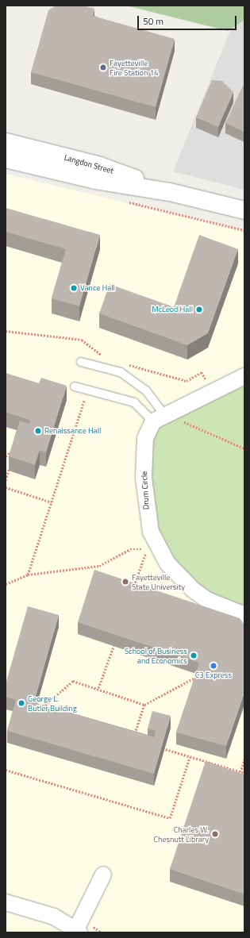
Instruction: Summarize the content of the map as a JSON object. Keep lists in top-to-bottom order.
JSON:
{
  "streets": {
    "street": ["Langdon Street", "Drum Circle"]
  },
  "places": [
    "Fayetteville Fire Station 14",
    "Vance Hall",
    "McLeod Hall",
    "Renaissance Hall",
    "Fayetteville State University",
    "School of Business and Economics",
    "C3 Express",
    "George L. Butler Building",
    "Charles W. Chesnutt Library"
  ],
  "scale_bar": "50 m"
}
